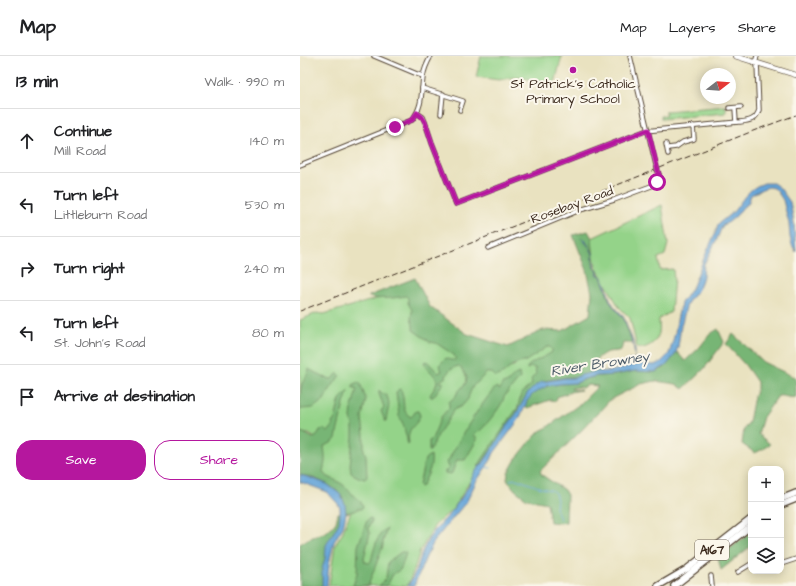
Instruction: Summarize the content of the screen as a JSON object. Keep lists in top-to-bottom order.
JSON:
{
  "streets": {
    "highway": ["A167"],
    "street": ["Rosebay Road"]
  },
  "water": ["River Browney"],
  "places": ["St Patrick's Catholic Primary School"],
  "north": "right",
  "page": {
    "header": "Map",
    "nav": ["Map", "Layers", "Share"],
    "heading": ["13 min", "Walk · 990 m"],
    "list": [
      ["Continue", "Mill Road", "140 m"],
      ["Turn left", "Littleburn Road", "530 m"],
      ["Turn right", "240 m"],
      ["Turn left", "St. John's Road", "80 m"],
      "Arrive at destination"
    ],
    "buttons": ["Save", "Share"],
    "map_buttons": ["+", "−"]
  }
}
